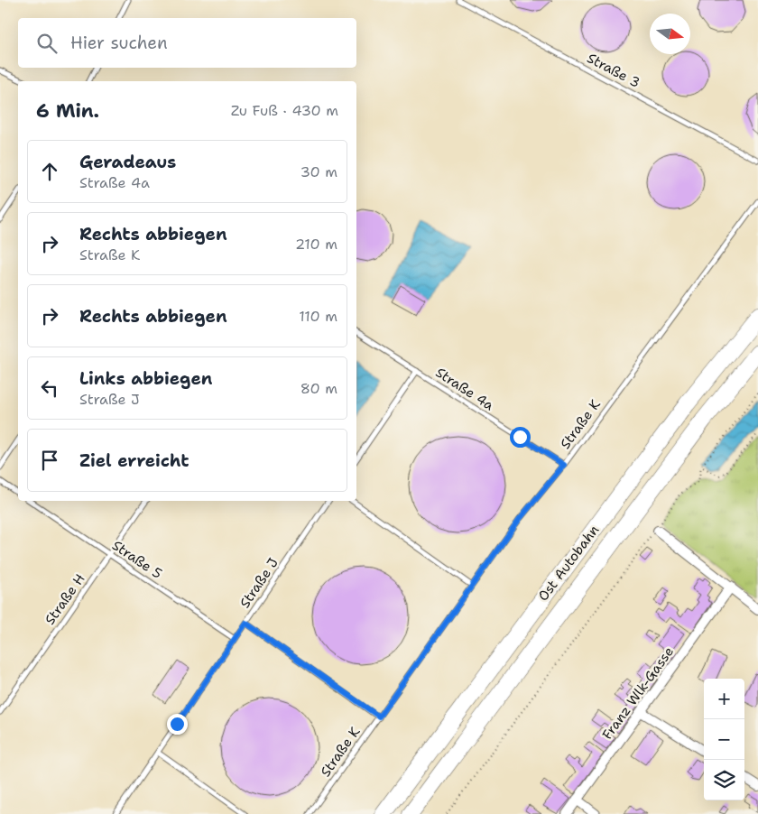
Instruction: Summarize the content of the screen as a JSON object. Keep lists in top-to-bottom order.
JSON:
{
  "streets": {
    "highway": ["Ost Autobahn"],
    "street": ["Franz Wlk-Gasse"],
    "lane": [
      "Straße 3",
      "Straße 4a",
      "Straße K",
      "Straße 5",
      "Straße J",
      "Straße H"
    ]
  },
  "crossings": [
    ["Straße 4a", "Straße K"],
    ["Straße 5", "Straße J"],
    ["Straße 5", "Straße H"]
  ],
  "north": "right",
  "page": {
    "search": "Hier suchen",
    "heading": ["6 Min.", "Zu Fuß · 430 m"],
    "list": [
      ["Geradeaus", "Straße 4a", "30 m"],
      ["Rechts abbiegen", "Straße K", "210 m"],
      ["Rechts abbiegen", "110 m"],
      ["Links abbiegen", "Straße J", "80 m"],
      "Ziel erreicht"
    ],
    "map_buttons": ["+", "−"]
  }
}
